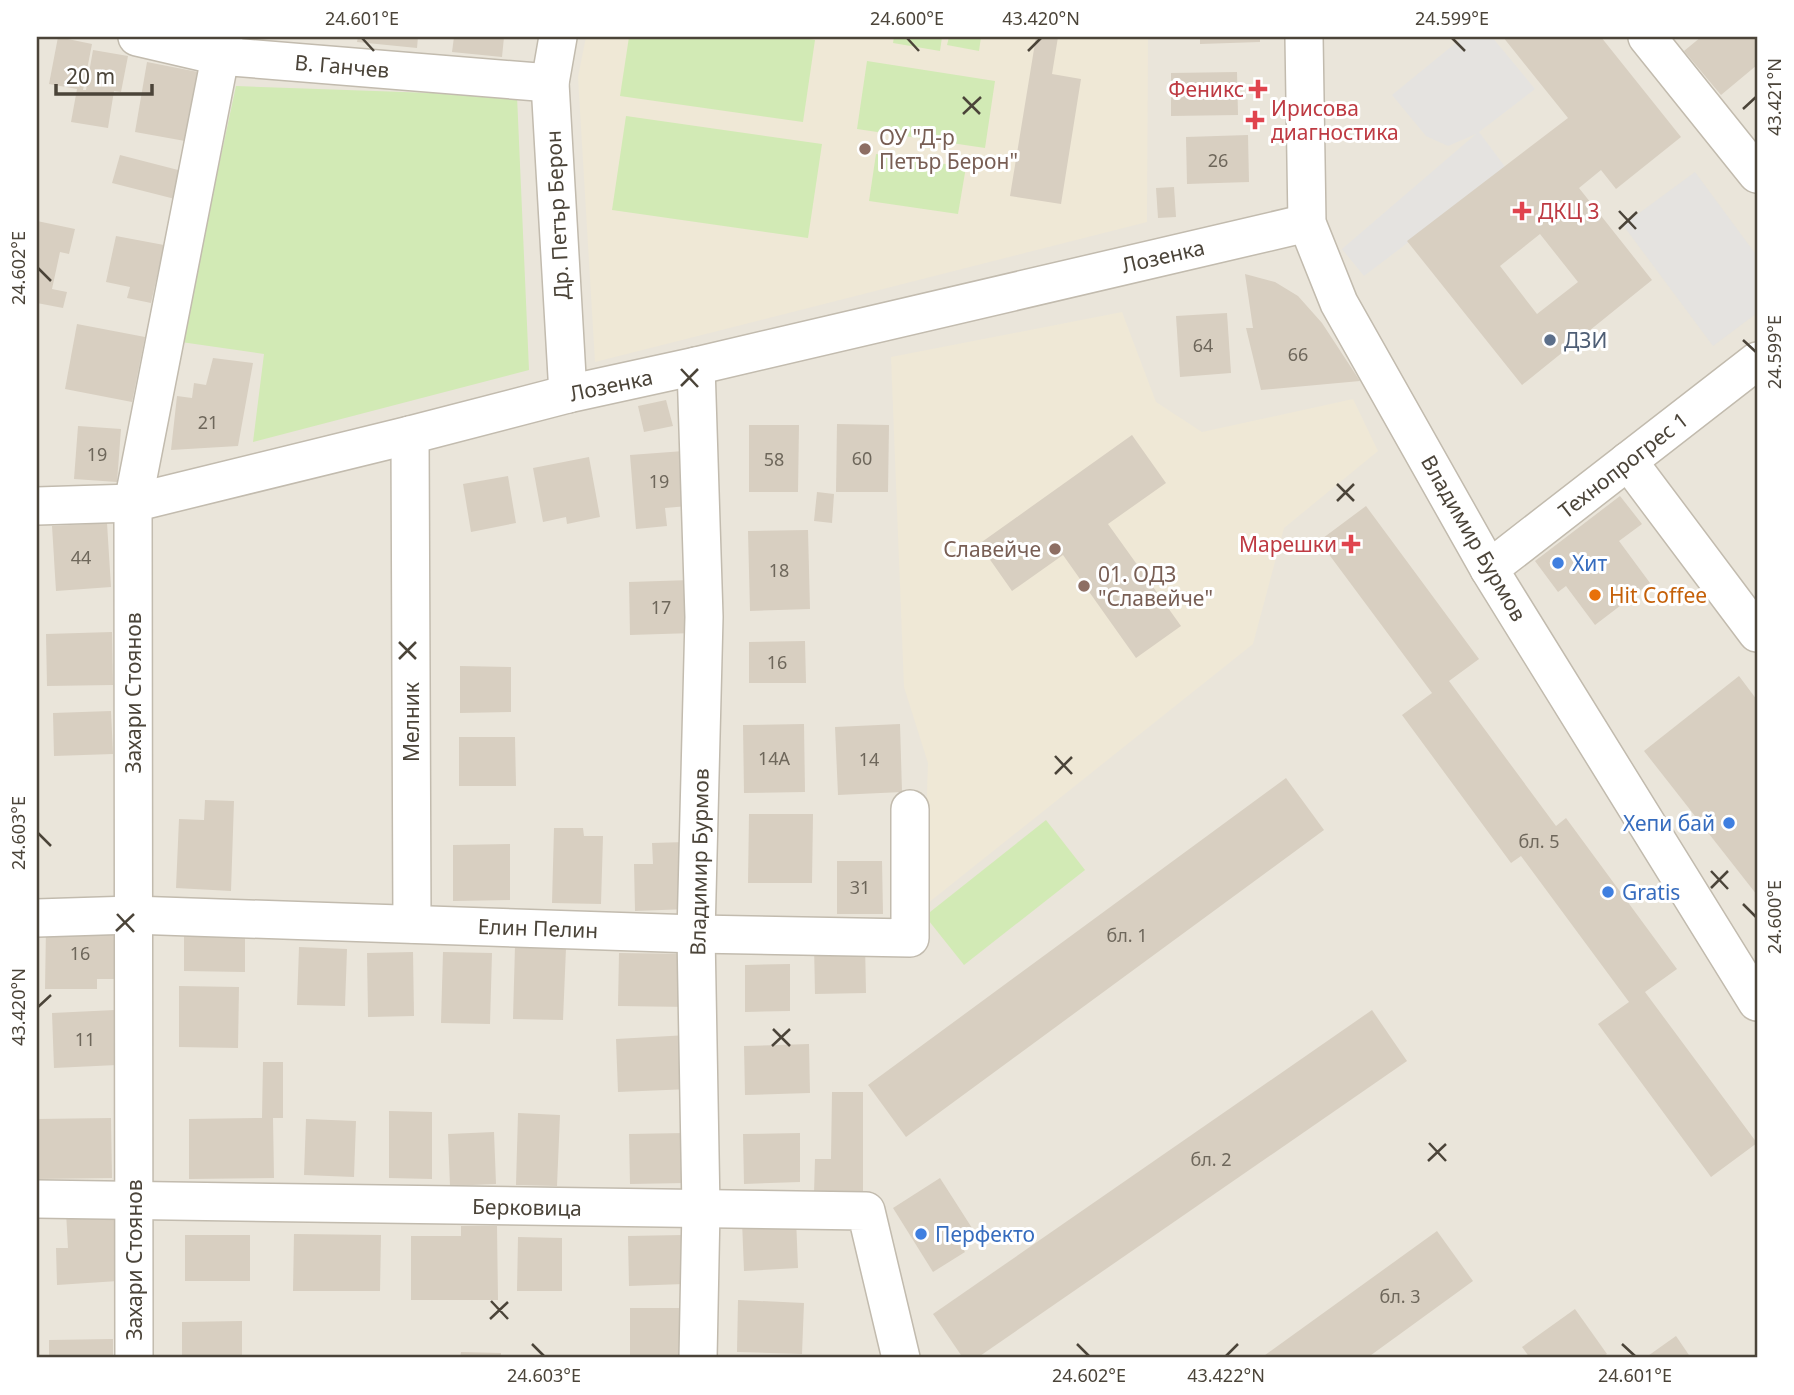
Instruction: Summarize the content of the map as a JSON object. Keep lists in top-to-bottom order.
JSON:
{
  "streets": {
    "street": [
      "В. Ганчев",
      "Др. Петър Берон",
      "Лозенка",
      "Технопрогрес 1",
      "Владимир Бурмов",
      "Захари Стоянов",
      "Мелник",
      "Елин Пелин",
      "Берковица"
    ]
  },
  "crossings": [
    ["В. Ганчев", "Др. Петър Берон"],
    ["В. Ганчев", "Захари Стоянов"],
    ["Др. Петър Берон", "Лозенка"],
    ["Лозенка", "Владимир Бурмов"],
    ["Лозенка", "Захари Стоянов"],
    ["Лозенка", "Мелник"],
    ["Технопрогрес 1", "Владимир Бурмов"],
    ["Владимир Бурмов", "Елин Пелин"],
    ["Владимир Бурмов", "Берковица"],
    ["Захари Стоянов", "Елин Пелин"],
    ["Захари Стоянов", "Берковица"],
    ["Мелник", "Елин Пелин"]
  ],
  "places": {
    "health": [
      "Феникс",
      "Ирисова диагностика",
      "ДКЦ 3",
      "Марешки"
    ],
    "other": [
      "ОУ \"Д-р Петър Берон\"",
      "ДЗИ",
      "Славейче",
      "Хит",
      "01. ОДЗ \"Славейче\"",
      "Hit Coffee",
      "Хепи бай",
      "Gratis",
      "Перфекто"
    ]
  },
  "house_numbers": [
    "26",
    "64",
    "66",
    "21",
    "19",
    "60",
    "58",
    "19",
    "44",
    "18",
    "17",
    "16",
    "14А",
    "14",
    "бл. 5",
    "31",
    "бл. 1",
    "16",
    "11",
    "бл. 2",
    "бл. 3"
  ],
  "scale_bar": "20 m",
  "coordinates": [
    "24.601°E",
    "24.600°E",
    "43.420°N",
    "24.599°E",
    "43.421°N",
    "24.602°E",
    "24.603°E",
    "43.422°N"
  ]
}
